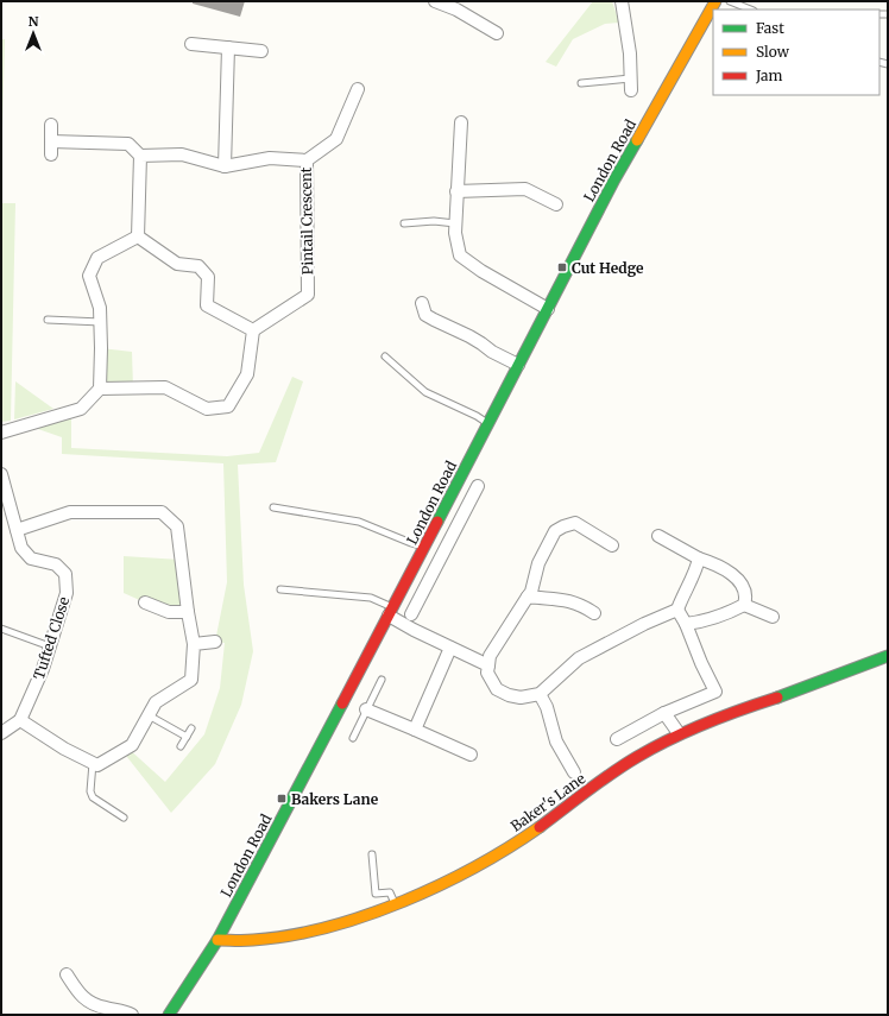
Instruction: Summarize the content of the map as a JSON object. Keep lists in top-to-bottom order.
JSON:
{
  "streets": {
    "street": [
      "London Road",
      "Pintail Crescent",
      "Tufted Close",
      "Baker's Lane"
    ]
  },
  "crossings": [
    ["London Road", "Baker's Lane"]
  ],
  "places": {
    "transit": ["Cut Hedge", "Bakers Lane"]
  },
  "legend": ["Fast", "Slow", "Jam"],
  "north": "top"
}
